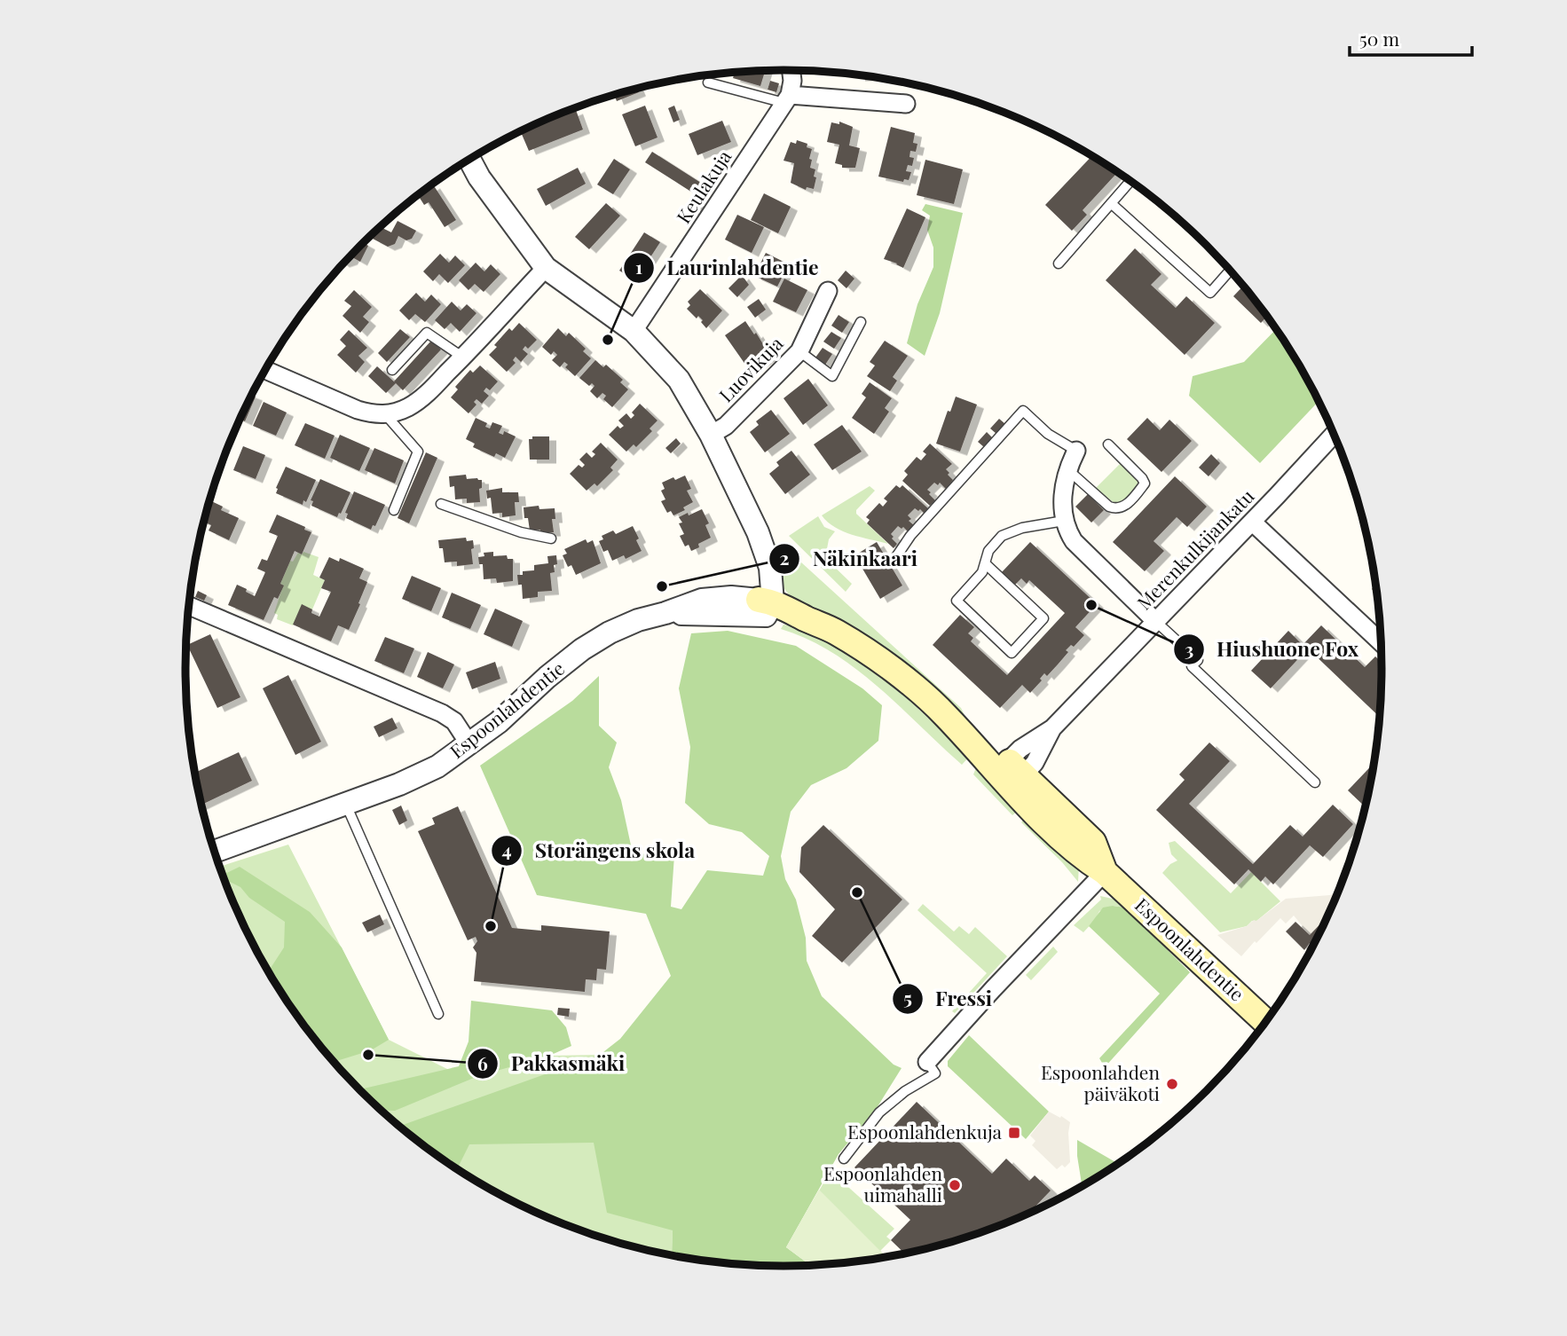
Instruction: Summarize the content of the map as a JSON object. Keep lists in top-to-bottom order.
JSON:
{
  "streets": {
    "main road": ["Espoonlahdentie"],
    "street": ["Keulakuja", "Luovikuja", "Merenkulkijankatu"]
  },
  "crossings": [
    ["Merenkulkijankatu", "Espoonlahdentie"]
  ],
  "places": {
    "other": [
      "Laurinlahdentie",
      "Näkinkaari",
      "Hiushuone Fox",
      "Fressi",
      "Storängens skola",
      "Pakkasmäki",
      "Espoonlahden päiväkoti",
      "Espoonlahden uimahalli"
    ],
    "transit": ["Espoonlahdenkuja"]
  },
  "scale_bar": "50 m"
}
